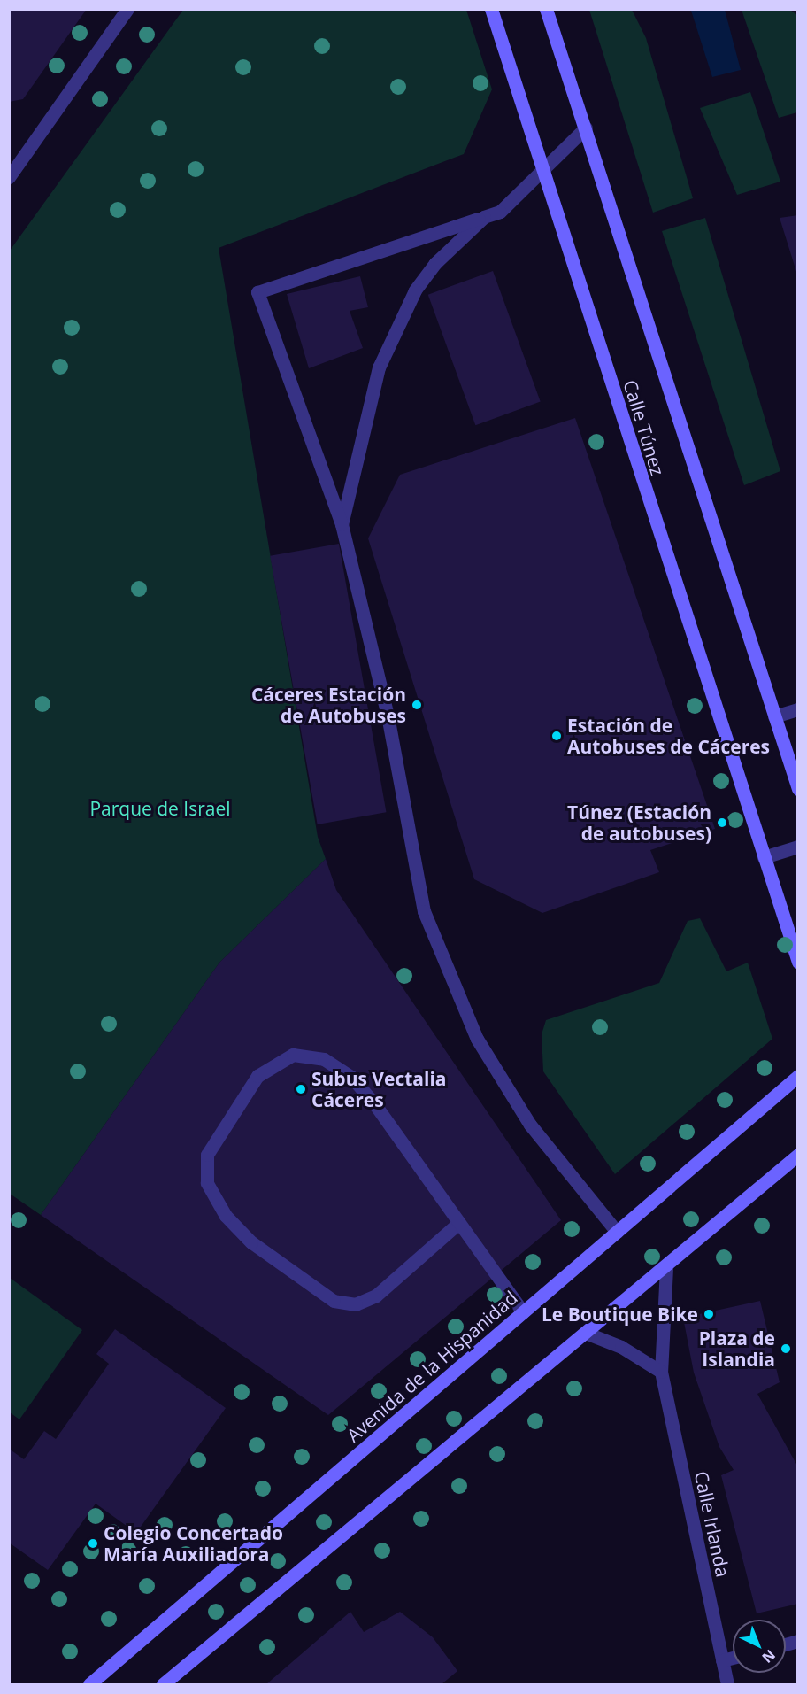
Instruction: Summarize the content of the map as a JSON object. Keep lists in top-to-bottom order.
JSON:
{
  "streets": {
    "main road": ["Calle Túnez", "Avenida de la Hispanidad"],
    "street": ["Calle Irlanda"]
  },
  "parks": ["Parque de Israel"],
  "places": [
    "Cáceres Estación de Autobuses",
    "Estación de Autobuses de Cáceres",
    "Túnez (Estación de autobuses)",
    "Subus Vectalia Cáceres",
    "Le Boutique Bike",
    "Plaza de Islandia",
    "Colegio Concertado María Auxiliadora"
  ],
  "north": "bottom right"
}
